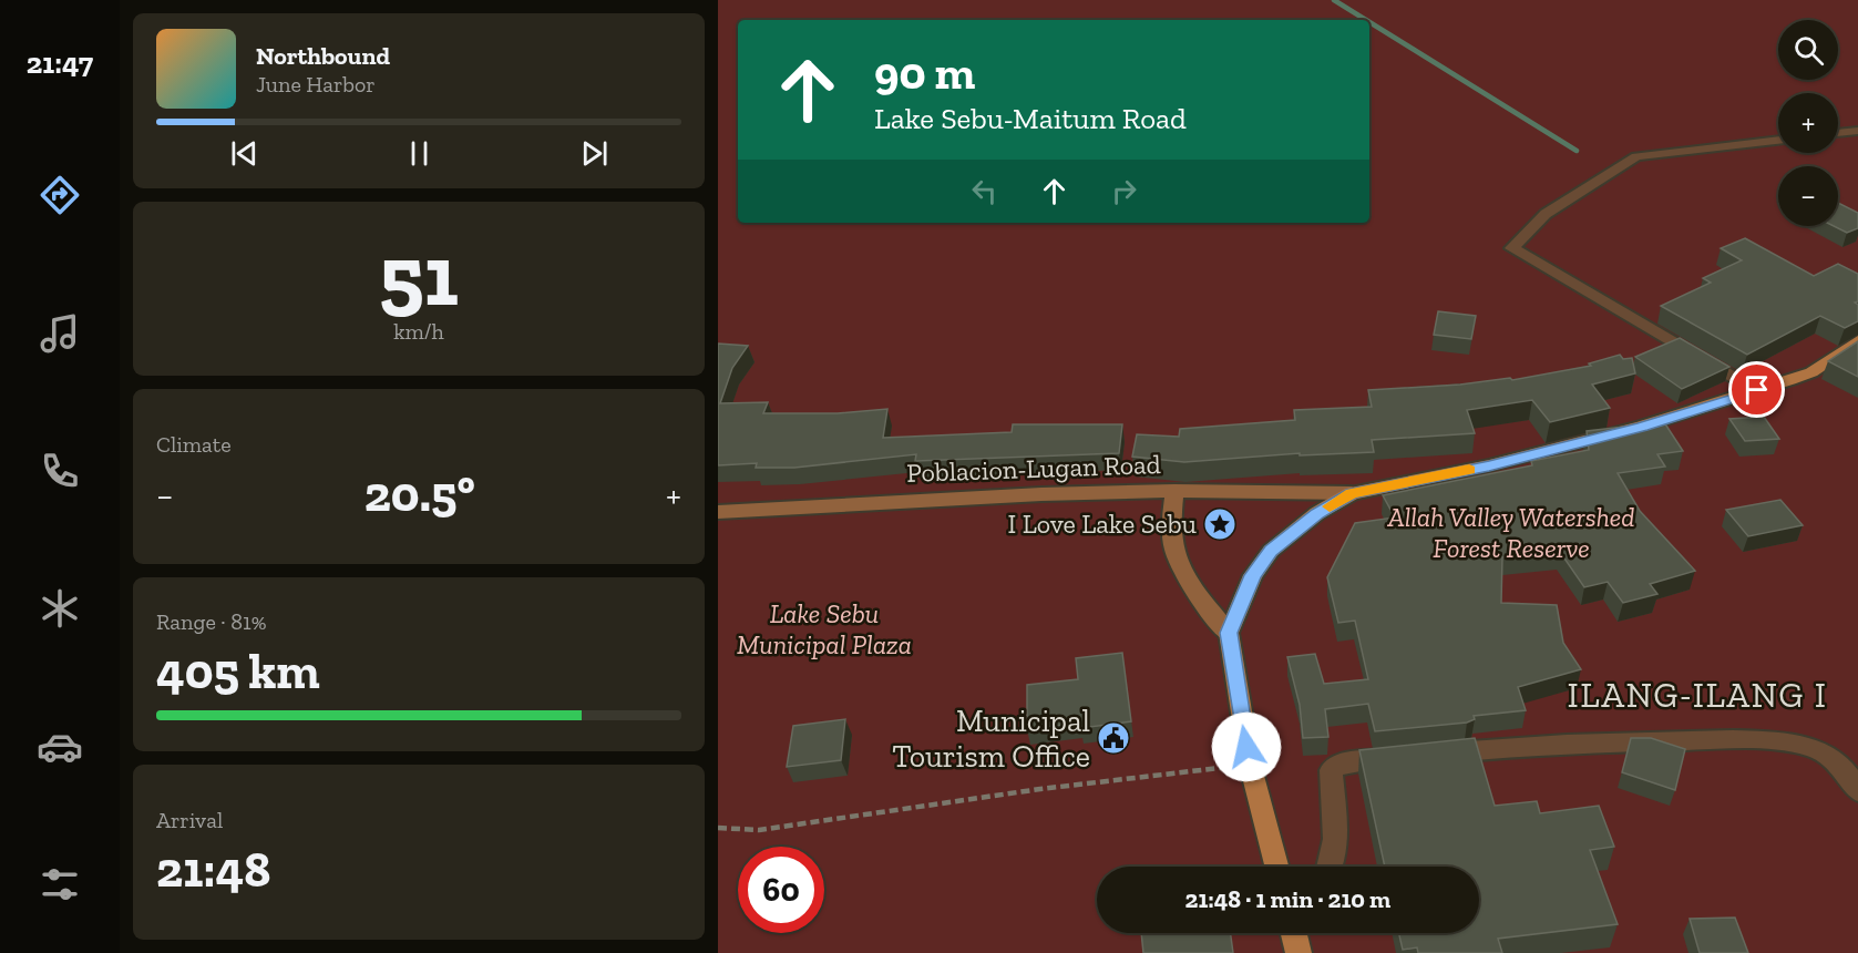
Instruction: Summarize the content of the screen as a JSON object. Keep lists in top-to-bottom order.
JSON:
{
  "streets": {
    "main road": ["Poblacion-Lugan Road"]
  },
  "districts": ["ILANG-ILANG I"],
  "parks": ["Allah Valley Watershed Forest Reserve", "Lake Sebu Municipal Plaza"],
  "places": {
    "place": ["I Love Lake Sebu"],
    "public building": ["Municipal Tourism Office"]
  },
  "page": {
    "tabs": "21:47",
    "map_buttons": ["+", "−"],
    "turn": ["90 m", "Lake Sebu-Maitum Road"],
    "song": ["Northbound", "June Harbor"],
    "tile": [
      ["51", "km/h"],
      "Climate",
      ["Range · 81%", "405 km"],
      ["Arrival", "21:48"]
    ],
    "heat": ["−", "20.5°", "+"],
    "limit": "60",
    "trip": "21:48 · 1 min · 210 m"
  }
}
